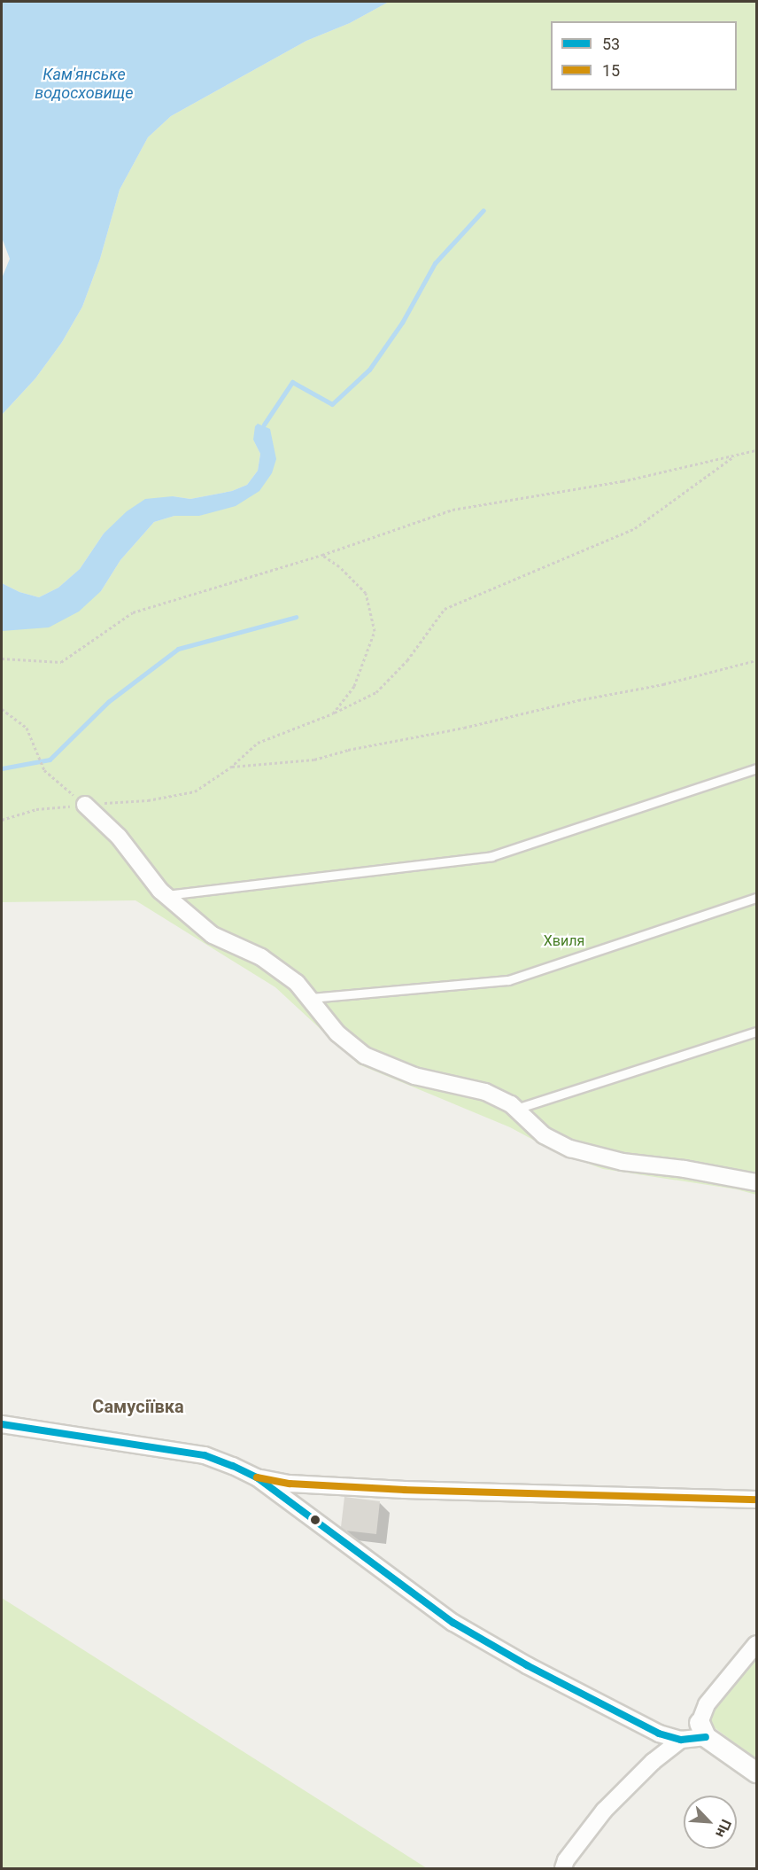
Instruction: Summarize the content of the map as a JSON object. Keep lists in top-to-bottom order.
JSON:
{
  "districts": ["Самусіївка"],
  "water": ["Кам'янське водосховище"],
  "parks": ["Хвиля"],
  "lines": ["transit line 53", "transit line 15"],
  "legend": ["53", "15"],
  "north": "bottom right"
}
